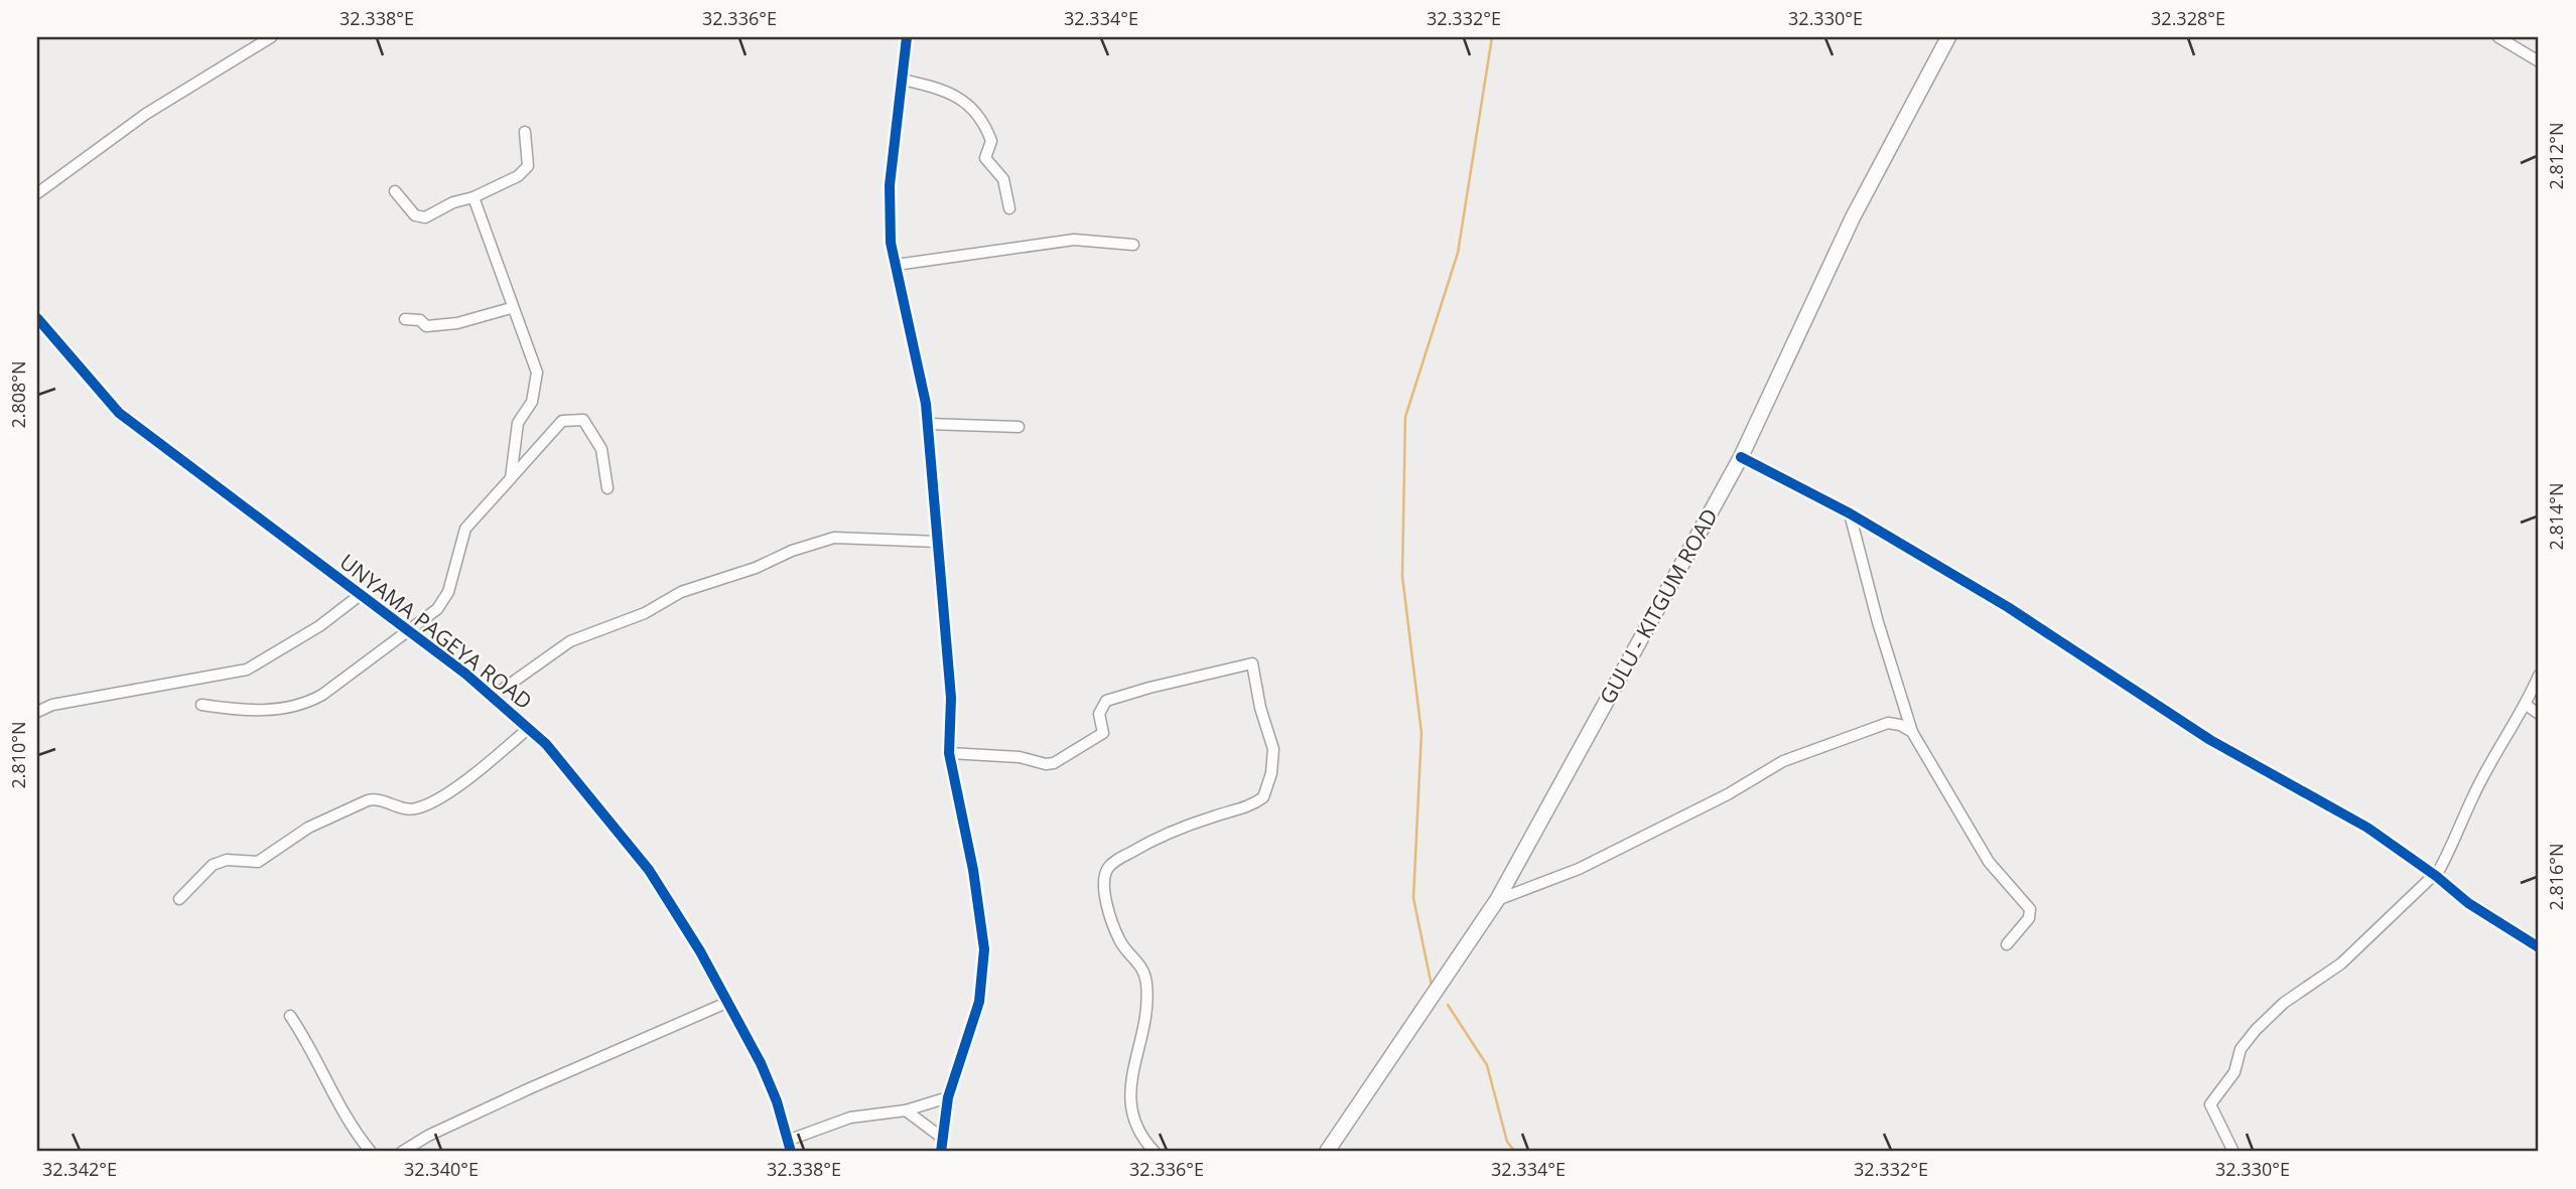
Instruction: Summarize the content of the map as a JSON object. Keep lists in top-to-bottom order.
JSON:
{
  "streets": {
    "main road": ["GULU - KITGUM ROAD"],
    "street": ["UNYAMA PAGEYA ROAD"]
  },
  "coordinates": [
    "32.338°E",
    "32.336°E",
    "32.334°E",
    "32.332°E",
    "32.330°E",
    "32.328°E",
    "2.812°N",
    "2.808°N",
    "2.814°N",
    "2.810°N",
    "2.816°N",
    "32.342°E",
    "32.340°E"
  ]
}
